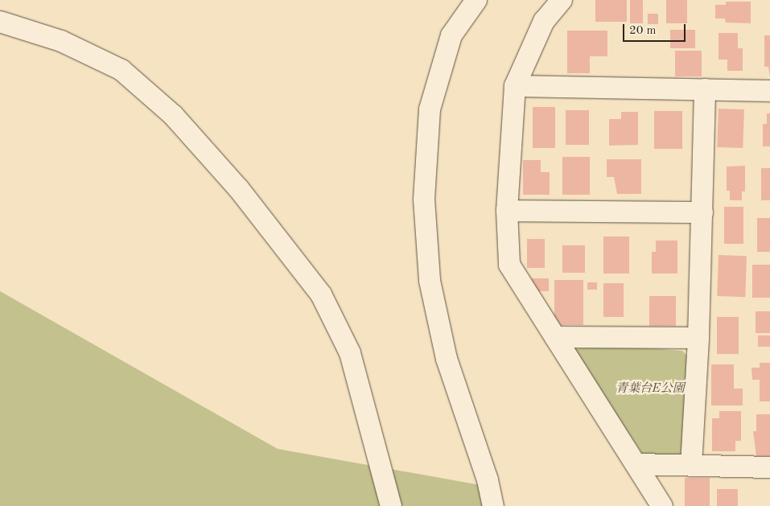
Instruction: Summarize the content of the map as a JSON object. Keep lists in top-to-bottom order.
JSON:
{
  "parks": ["青葉台E公園"],
  "scale_bar": "20 m"
}
